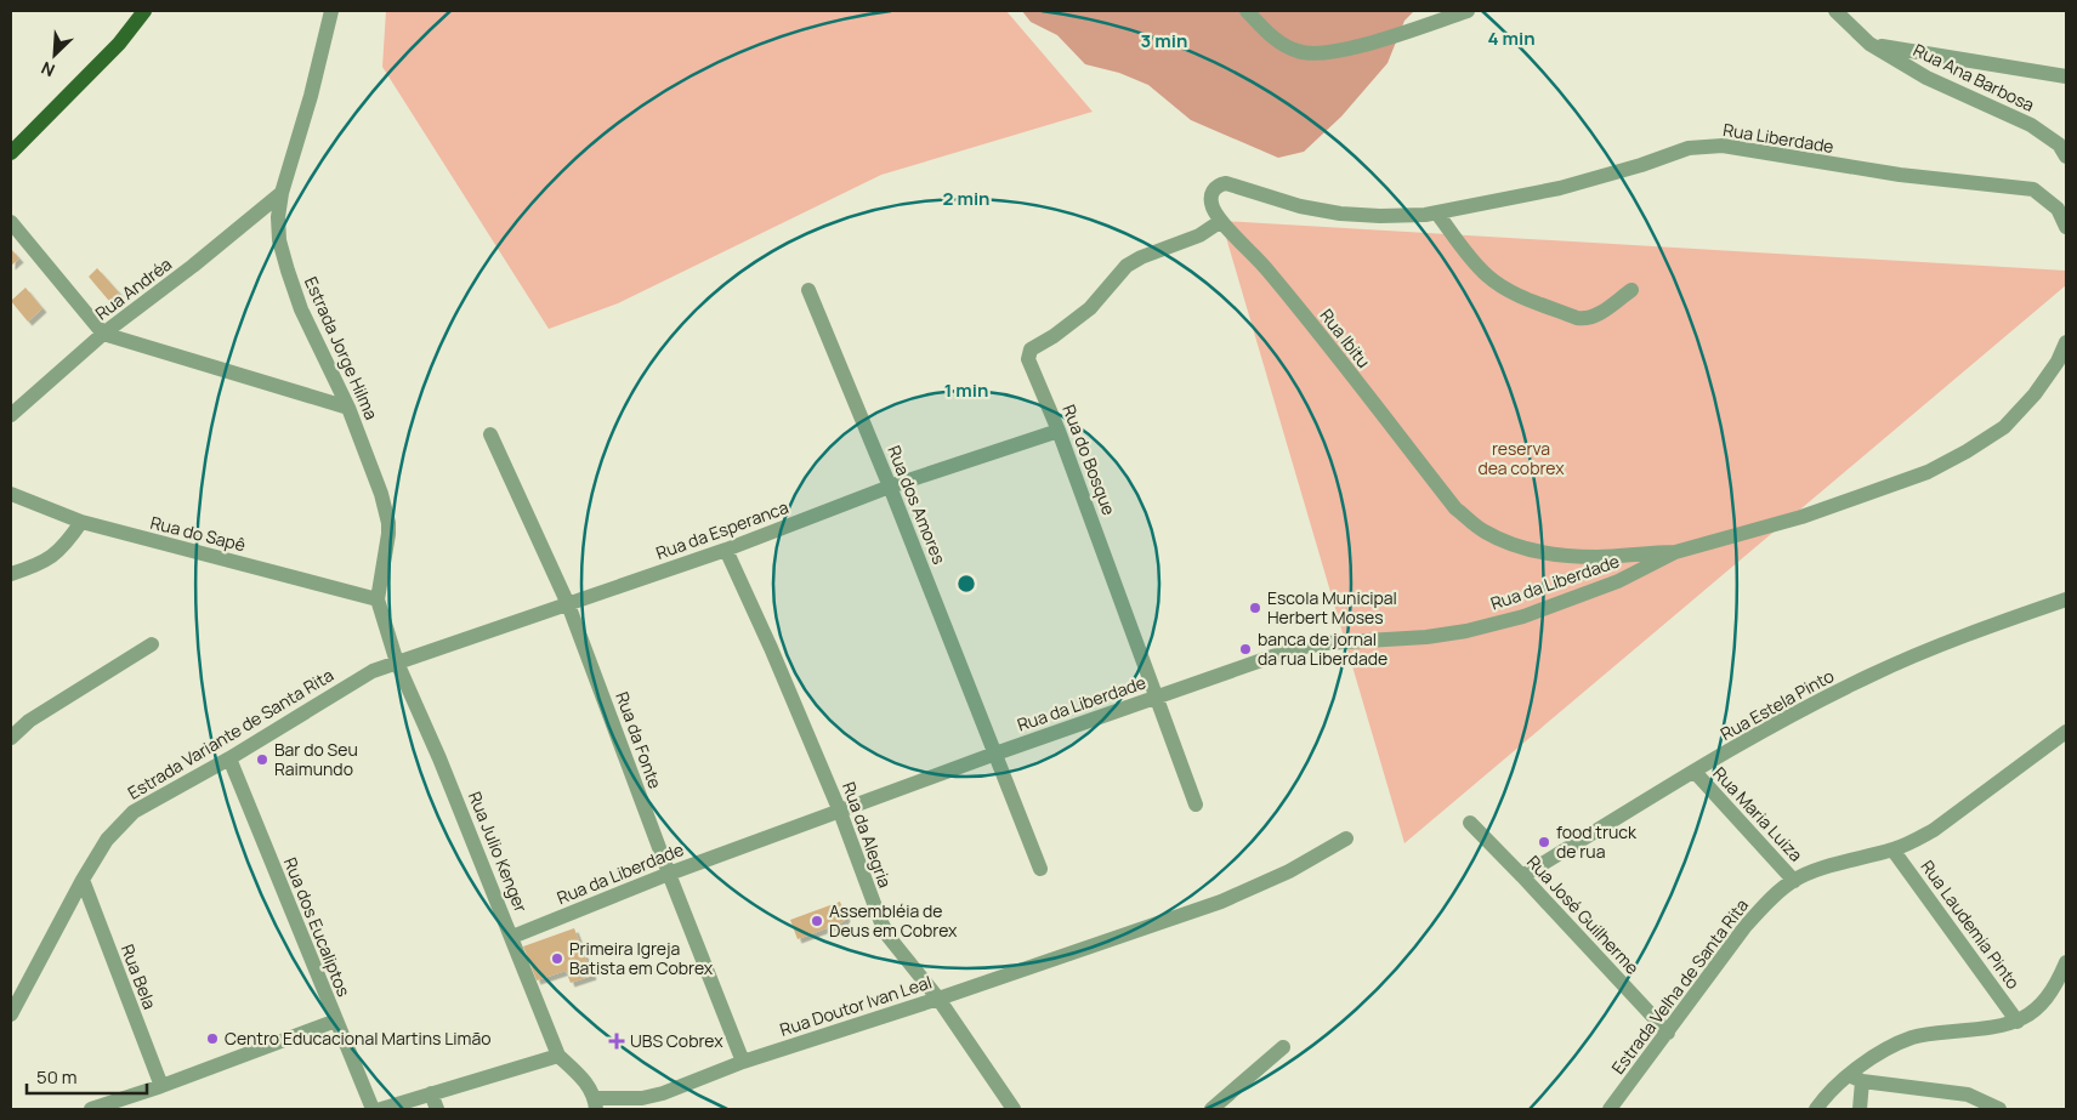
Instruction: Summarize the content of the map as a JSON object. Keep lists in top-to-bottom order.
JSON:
{
  "streets": {
    "street": [
      "Rua Ana Barbosa",
      "Rua Liberdade",
      "Rua Andréa",
      "Rua Ibitu",
      "Estrada Jorge Hilma",
      "Rua do Bosque",
      "Rua dos Amores",
      "Rua da Esperanca",
      "Rua do Sapê",
      "Rua da Liberdade",
      "Rua Estela Pinto",
      "Estrada Variante de Santa Rita",
      "Rua da Fonte",
      "Rua Maria Luiza",
      "Rua da Alegria",
      "Rua Julio Kenger",
      "Rua José Guilherme",
      "Rua Laudemia Pinto",
      "Rua dos Eucaliptos",
      "Rua Bela",
      "Estrada Velha de Santa Rita",
      "Rua Doutor Ivan Leal"
    ]
  },
  "crossings": [
    ["Rua Liberdade", "Rua Ibitu"],
    ["Rua Andréa", "Estrada Jorge Hilma"],
    ["Rua Ibitu", "Rua do Bosque"],
    ["Rua Ibitu", "Rua da Liberdade"],
    ["Estrada Jorge Hilma", "Rua da Esperanca"],
    ["Estrada Jorge Hilma", "Rua do Sapê"],
    ["Estrada Jorge Hilma", "Estrada Variante de Santa Rita"],
    ["Estrada Jorge Hilma", "Rua Julio Kenger"],
    ["Rua do Bosque", "Rua da Esperanca"],
    ["Rua do Bosque", "Rua da Liberdade"],
    ["Rua dos Amores", "Rua da Esperanca"],
    ["Rua dos Amores", "Rua da Liberdade"],
    ["Rua da Esperanca", "Estrada Variante de Santa Rita"],
    ["Rua da Esperanca", "Rua da Fonte"],
    ["Rua da Esperanca", "Rua da Alegria"],
    ["Rua da Esperanca", "Rua Julio Kenger"],
    ["Rua da Liberdade", "Rua da Fonte"],
    ["Rua da Liberdade", "Rua da Alegria"],
    ["Rua da Liberdade", "Rua Julio Kenger"],
    ["Rua Estela Pinto", "Rua Maria Luiza"],
    ["Rua Estela Pinto", "Rua José Guilherme"],
    ["Estrada Variante de Santa Rita", "Rua Julio Kenger"],
    ["Estrada Variante de Santa Rita", "Rua dos Eucaliptos"],
    ["Estrada Variante de Santa Rita", "Rua Bela"],
    ["Rua da Fonte", "Rua Doutor Ivan Leal"],
    ["Rua Maria Luiza", "Estrada Velha de Santa Rita"],
    ["Rua da Alegria", "Rua Doutor Ivan Leal"],
    ["Rua Julio Kenger", "Rua Doutor Ivan Leal"],
    ["Rua José Guilherme", "Estrada Velha de Santa Rita"],
    ["Rua Laudemia Pinto", "Estrada Velha de Santa Rita"]
  ],
  "parks": ["reserva dea cobrex"],
  "places": {
    "other": [
      "Escola Municipal Herbert Moses",
      "banca de jornal da rua Liberdade",
      "Bar do Seu Raimundo",
      "food truck de rua",
      "Assembléia de Deus em Cobrex",
      "Primeira Igreja Batista em Cobrex",
      "Centro Educacional Martins Limão"
    ],
    "health": ["UBS Cobrex"]
  },
  "scale_bar": "50 m",
  "north": "bottom left",
  "rings": [
    "4 min",
    "3 min",
    "2 min",
    "1 min"
  ]
}
